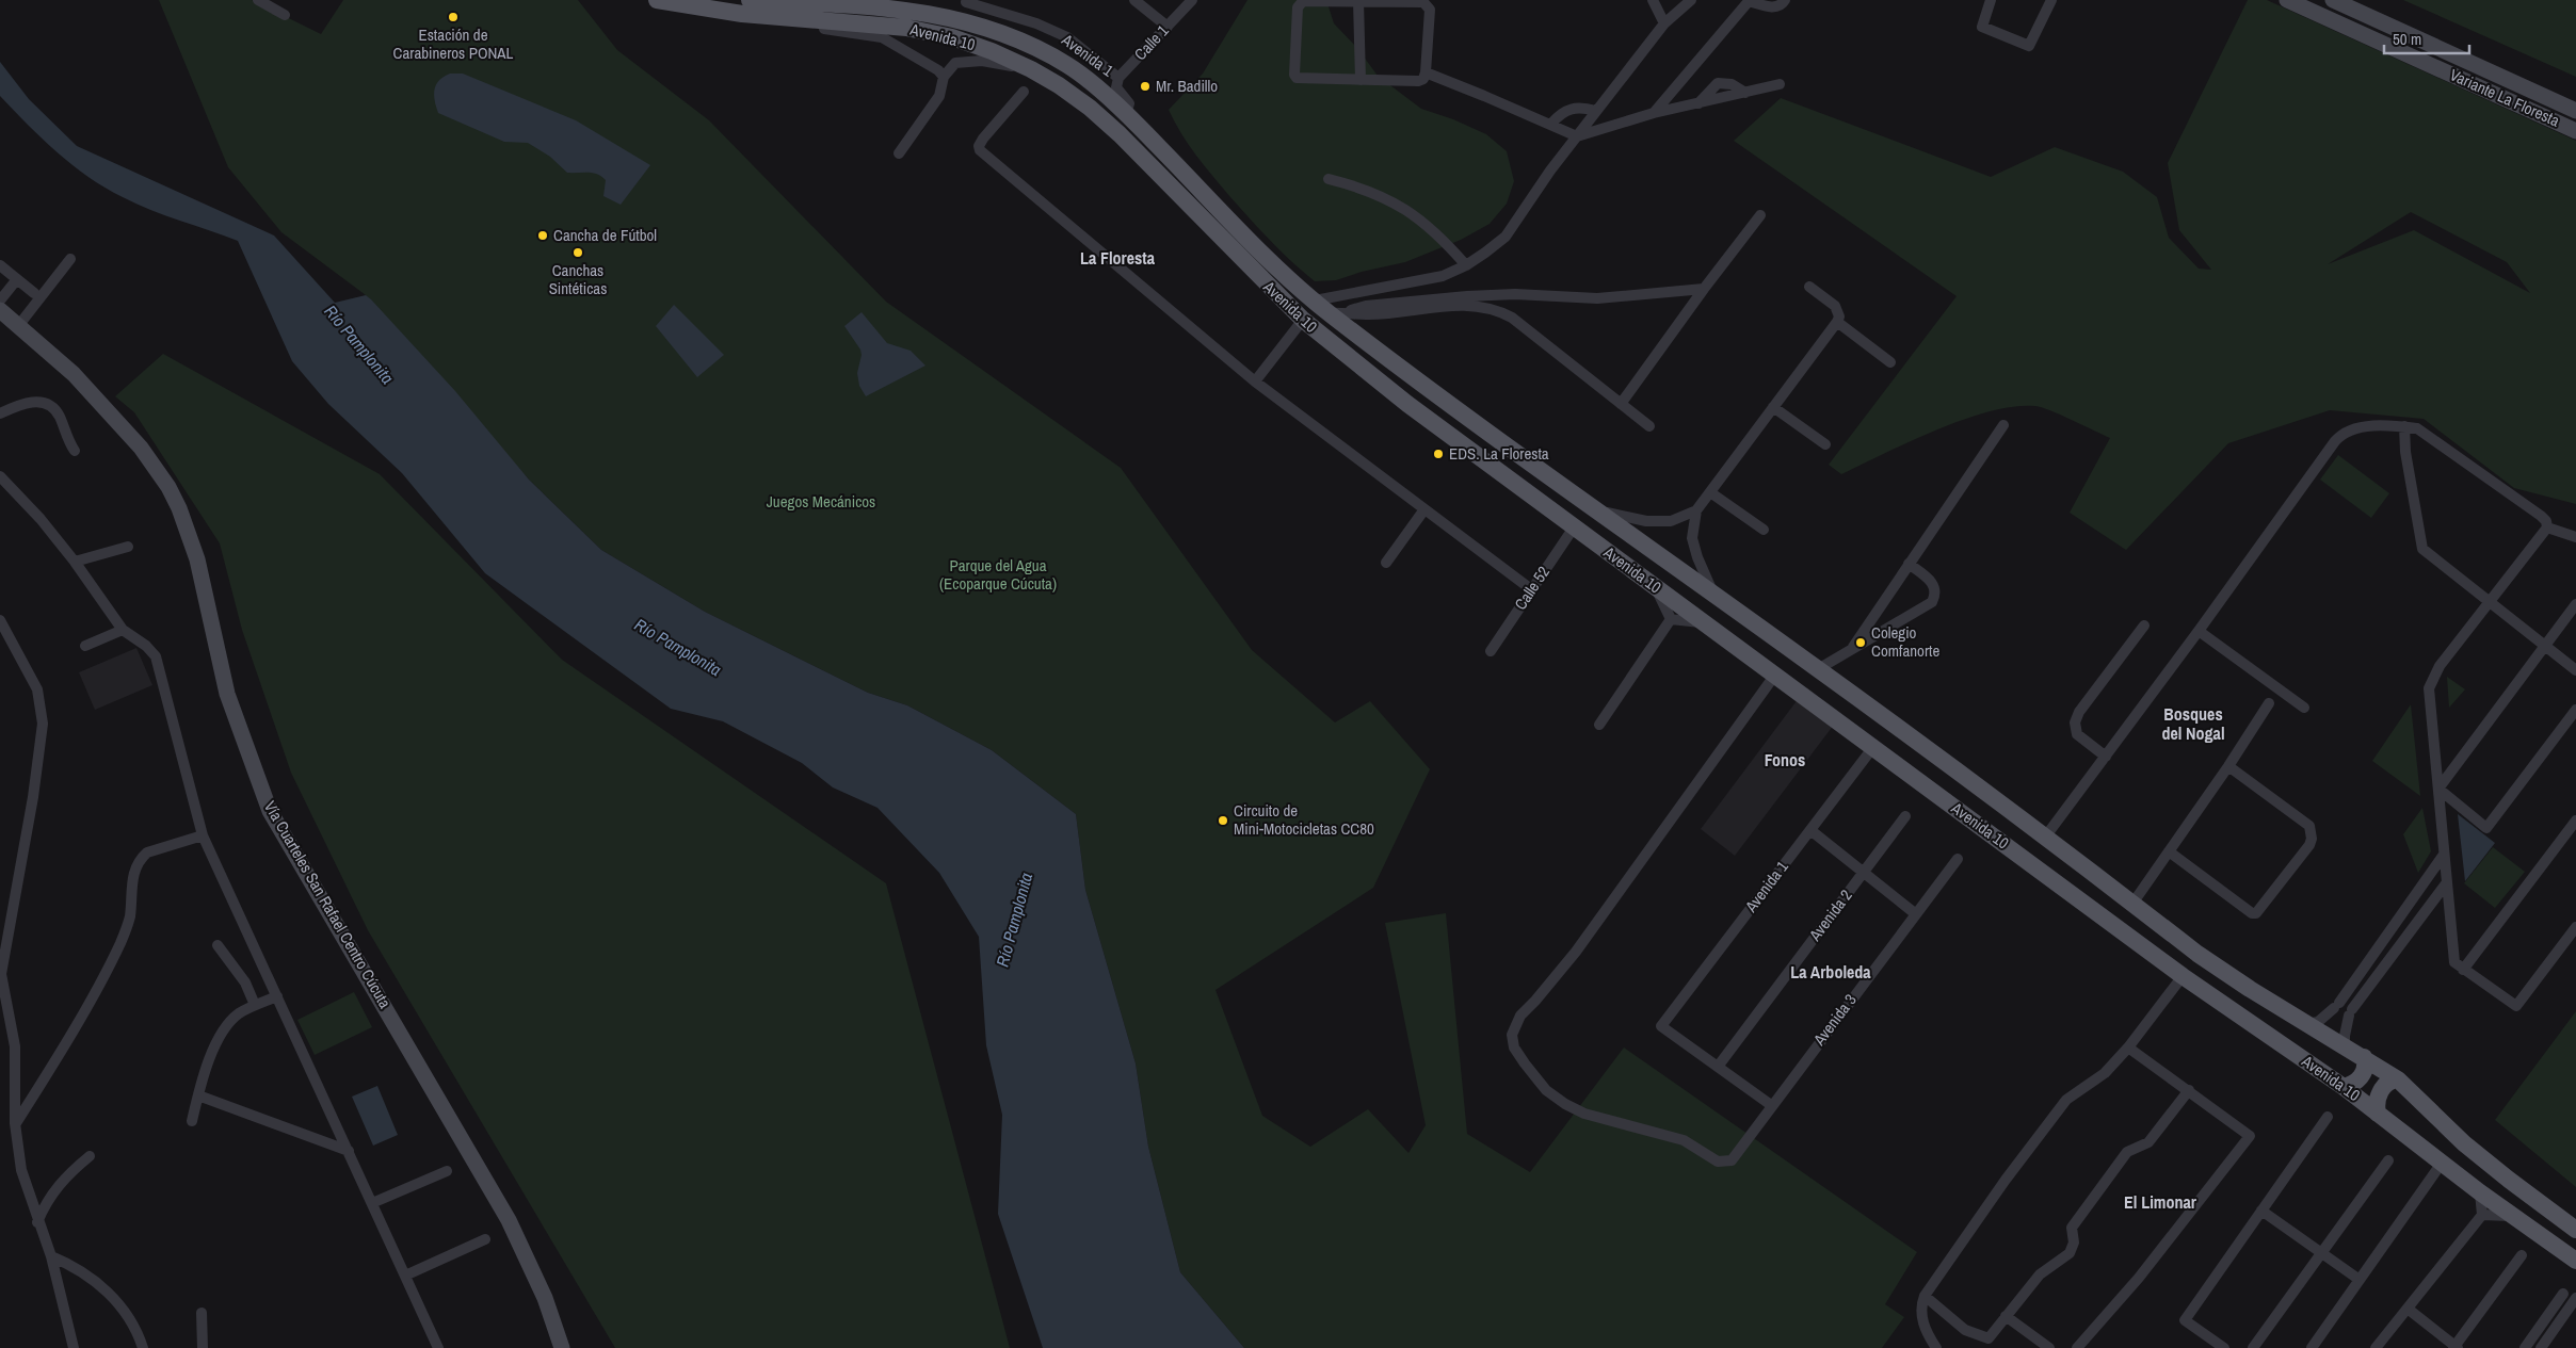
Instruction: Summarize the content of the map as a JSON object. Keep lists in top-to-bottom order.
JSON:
{
  "streets": {
    "main road": ["Avenida 10", "Variante La Floresta", "Vía Cuarteles San Rafael Centro Cúcuta"],
    "street": [
      "Calle 1",
      "Avenida 1",
      "Calle 52",
      "Avenida 2",
      "Avenida 3"
    ]
  },
  "crossings": [
    ["Avenida 10", "Avenida 1"],
    ["Avenida 10", "Calle 52"],
    ["Avenida 10", "Avenida 3"],
    ["Calle 1", "Avenida 1"],
    ["Avenida 1", "Avenida 2"]
  ],
  "districts": [
    "La Floresta",
    "Bosques del Nogal",
    "Fonos",
    "La Arboleda",
    "El Limonar"
  ],
  "water": ["Río Pamplonita"],
  "parks": ["Juegos Mecánicos", "Parque del Agua (Ecoparque Cúcuta)"],
  "places": [
    "Estación de Carabineros PONAL",
    "Mr. Badillo",
    "Cancha de Fútbol",
    "Canchas Sintéticas",
    "EDS. La Floresta",
    "Colegio Comfanorte",
    "Circuito de Mini-Motocicletas CC80"
  ],
  "scale_bar": "50 m"
}
